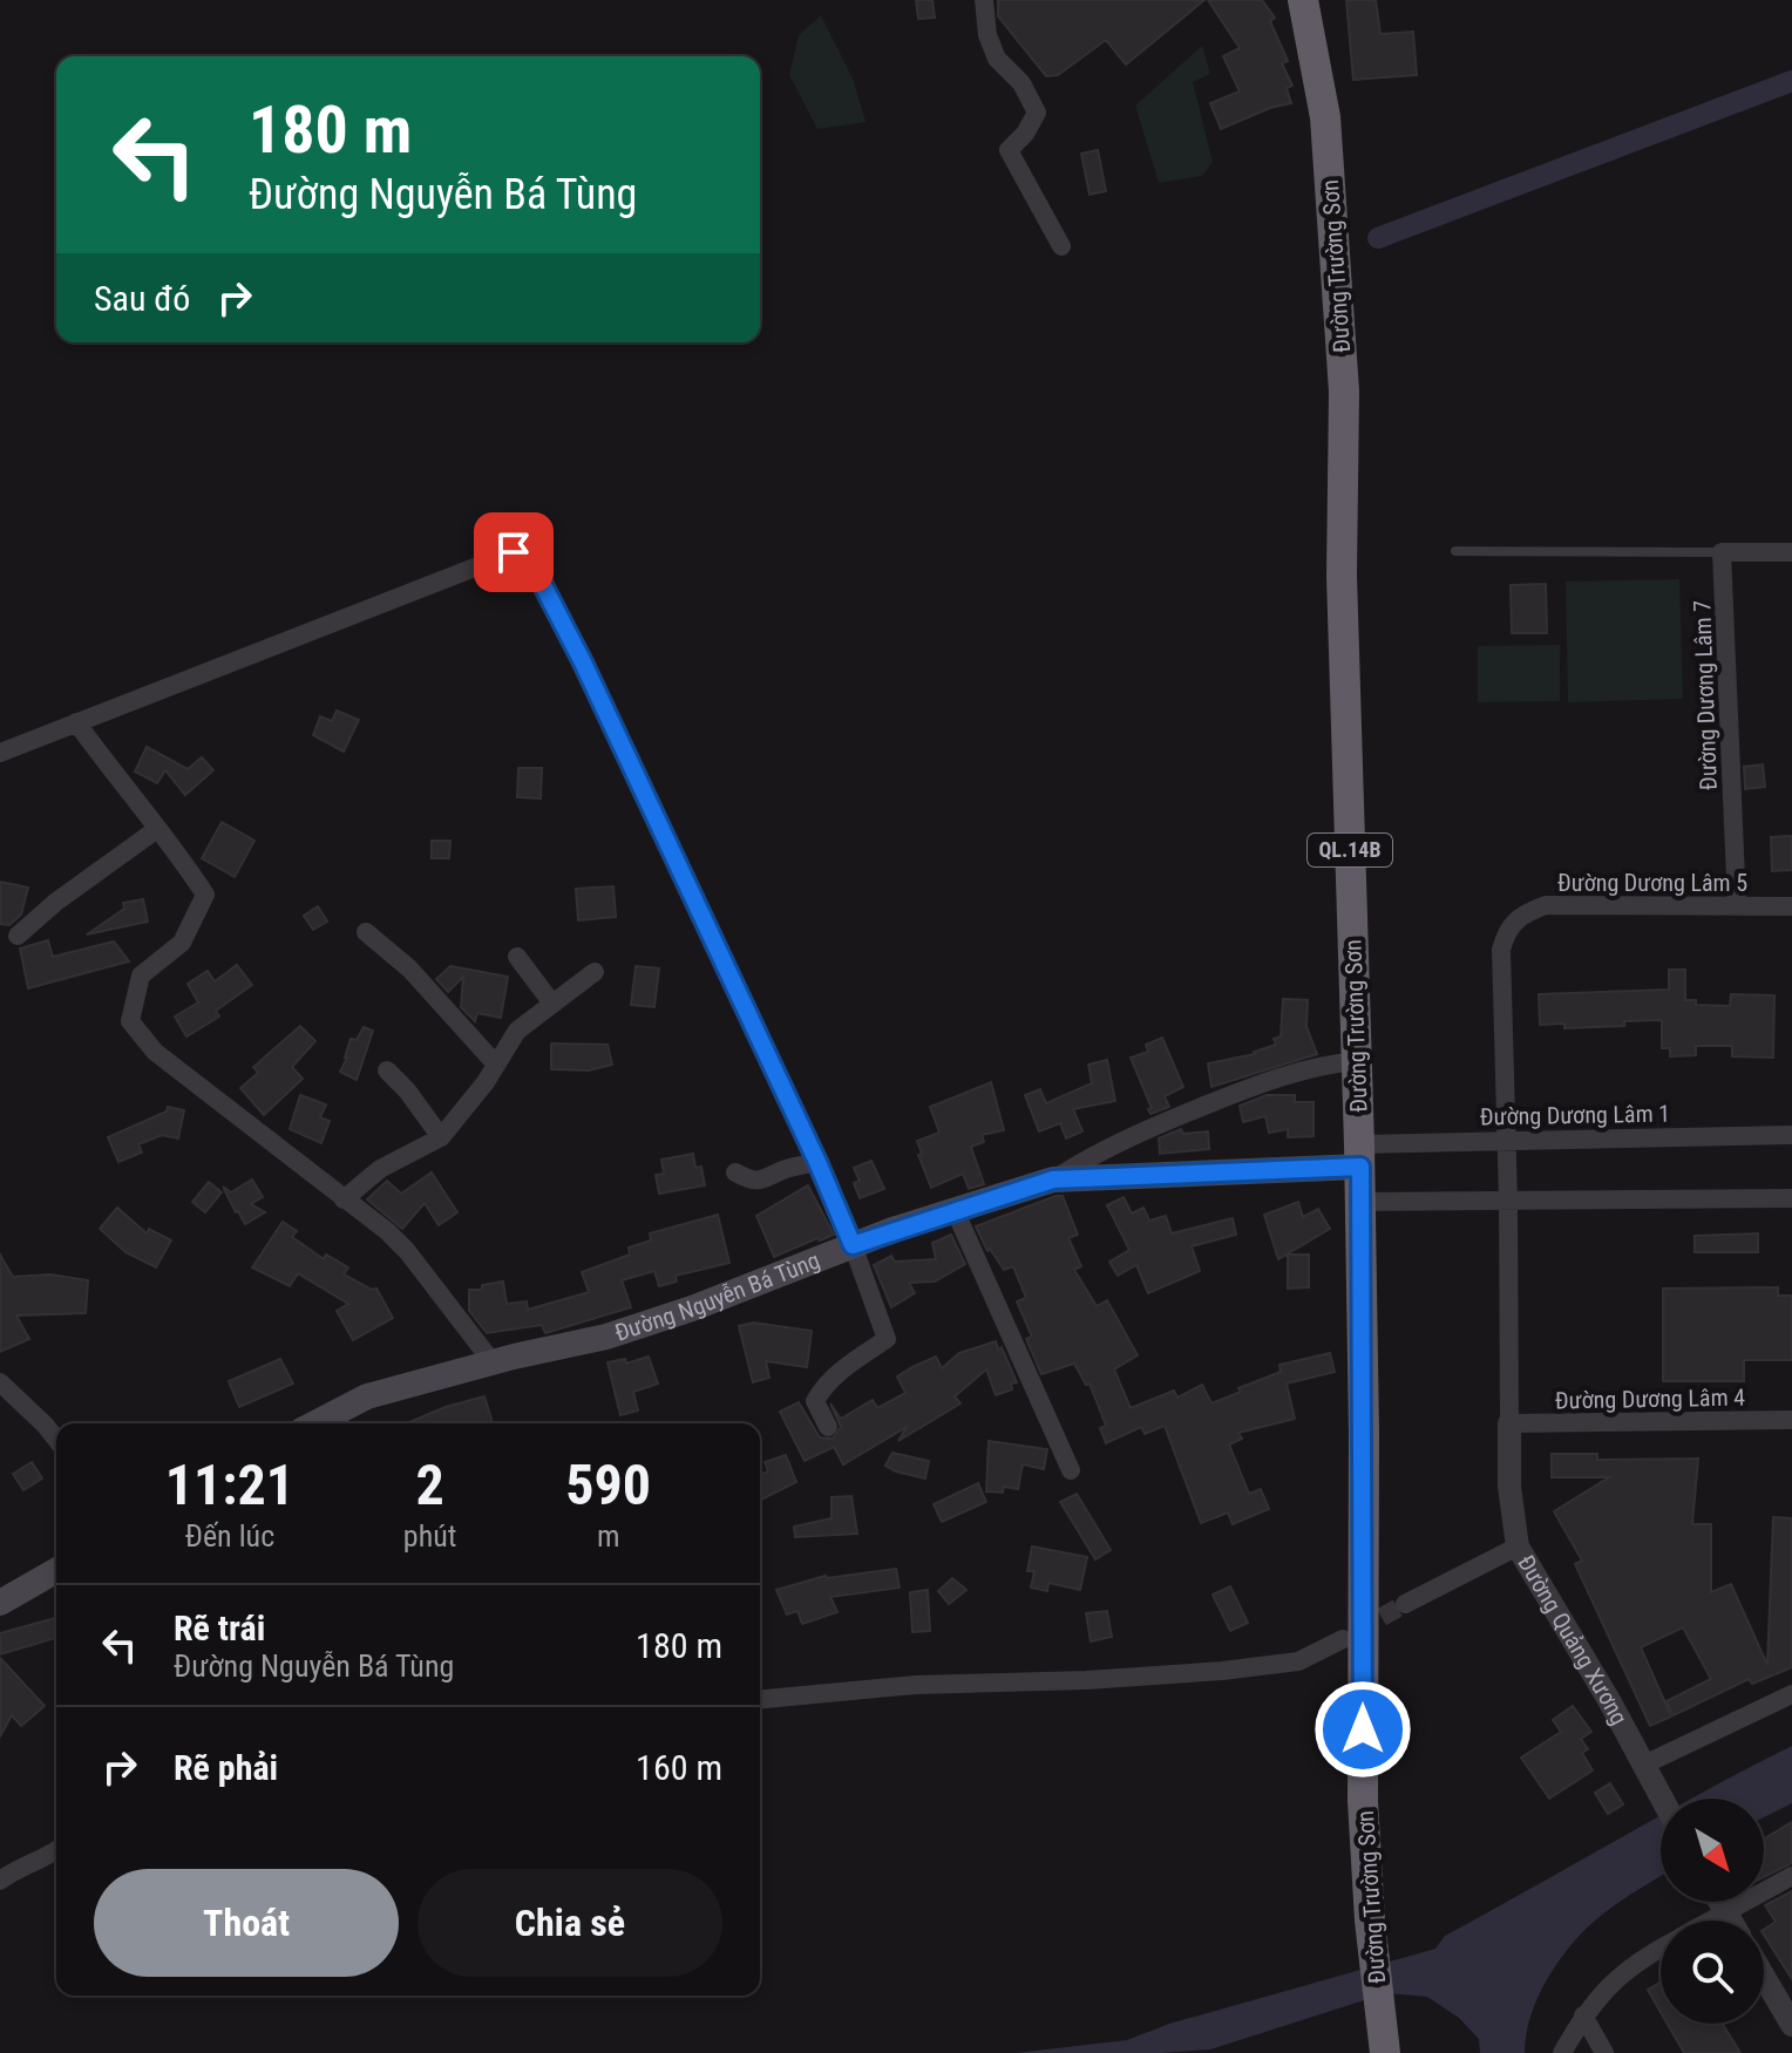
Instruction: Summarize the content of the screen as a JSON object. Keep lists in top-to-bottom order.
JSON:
{
  "streets": {
    "highway": ["Đường Trường Sơn", "QL.14B"],
    "main road": ["Đường Nguyễn Bá Tùng"],
    "street": [
      "Đường Dương Lâm 7",
      "Đường Dương Lâm 5",
      "Đường Dương Lâm 1",
      "Đường Dương Lâm 4",
      "Đường Quảng Xương"
    ]
  },
  "crossings": [
    ["Đường Trường Sơn", "Đường Dương Lâm 1"],
    ["Đường Trường Sơn", "Đường Nguyễn Bá Tùng"],
    ["Đường Dương Lâm 7", "Đường Dương Lâm 5"],
    ["Đường Dương Lâm 5", "Đường Dương Lâm 1"],
    ["Đường Dương Lâm 1", "Đường Nguyễn Bá Tùng"],
    ["Đường Dương Lâm 4", "Đường Quảng Xương"]
  ],
  "north": "bottom right",
  "page": {
    "turn": ["180 m", "Đường Nguyễn Bá Tùng"],
    "then": "Sau đó",
    "eta": [
      "11:21",
      "Đến lúc",
      "2",
      "phút",
      "590",
      "m"
    ],
    "list": [
      {
        "name": "Rẽ trái",
        "note": "Đường Nguyễn Bá Tùng",
        "value": "180 m"
      },
      {
        "name": "Rẽ phải",
        "value": "160 m"
      }
    ],
    "buttons": ["Thoát", "Chia sẻ"]
  }
}
